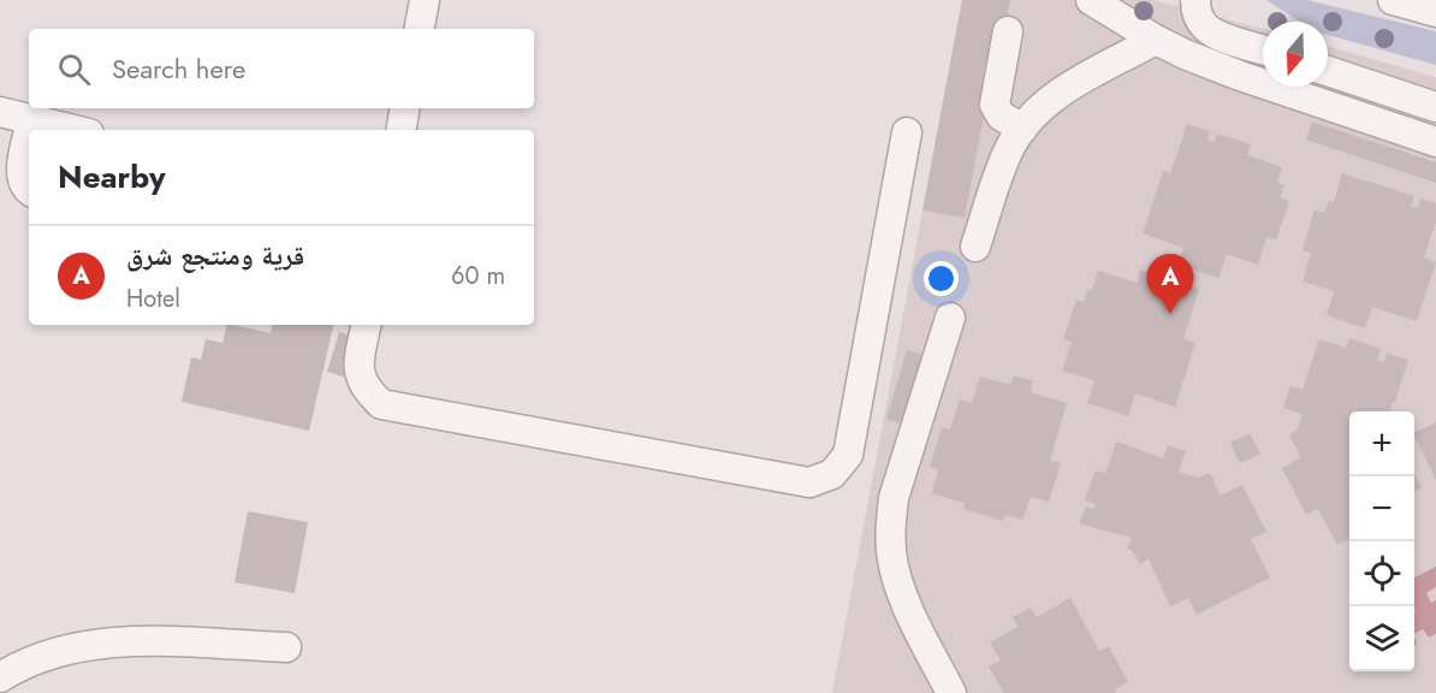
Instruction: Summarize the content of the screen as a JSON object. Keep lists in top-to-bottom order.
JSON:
{
  "north": "bottom",
  "page": {
    "search": "Search here",
    "heading": "Nearby",
    "list": [
      {
        "mark": "A",
        "name": "قرية ومنتجع شرق",
        "note": "Hotel",
        "value": "60 m"
      }
    ],
    "pins": "A",
    "map_buttons": ["+", "−"]
  }
}
